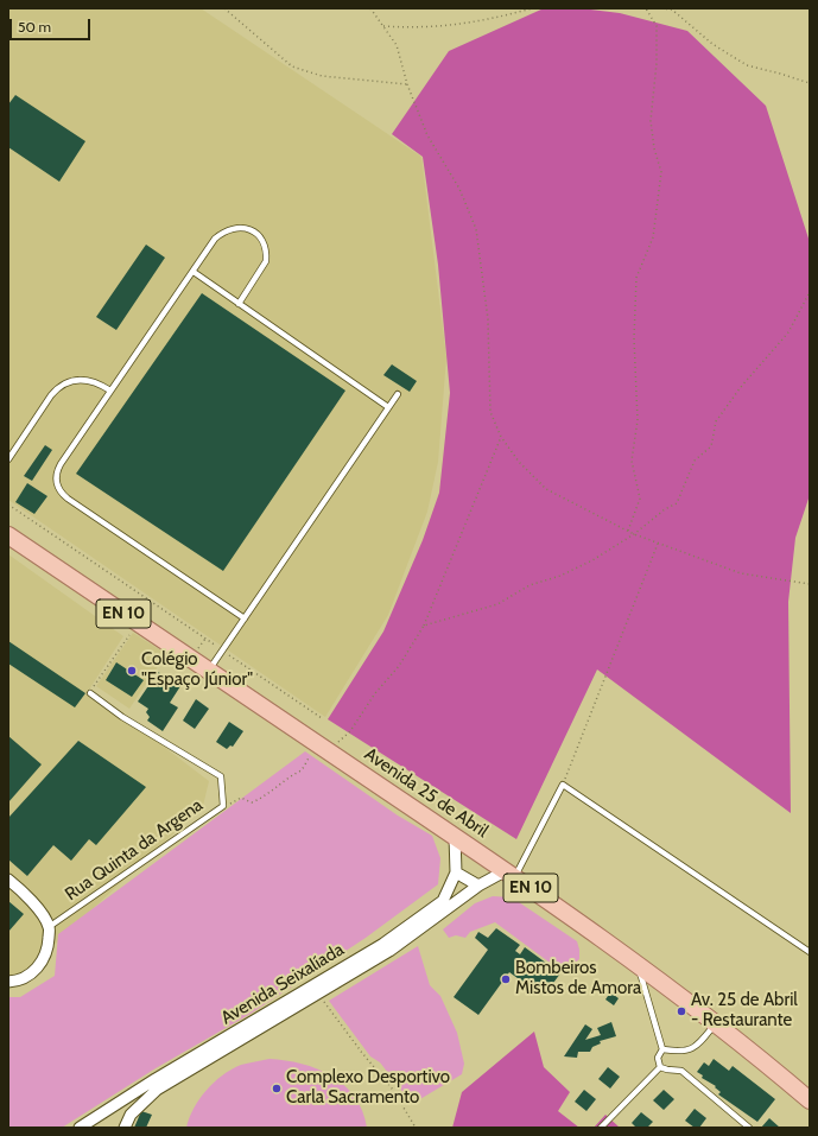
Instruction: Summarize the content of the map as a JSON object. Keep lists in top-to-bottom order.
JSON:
{
  "streets": {
    "main road": ["EN 10", "Avenida 25 de Abril"],
    "street": ["Avenida Seixalíada"],
    "lane": ["Rua Quinta da Argena"]
  },
  "crossings": [
    ["Avenida 25 de Abril", "Avenida Seixalíada"]
  ],
  "places": [
    "Colégio \"Espaço Júnior\"",
    "Bombeiros Mistos de Amora",
    "Av. 25 de Abril - Restaurante",
    "Complexo Desportivo Carla Sacramento"
  ],
  "scale_bar": "50 m"
}
